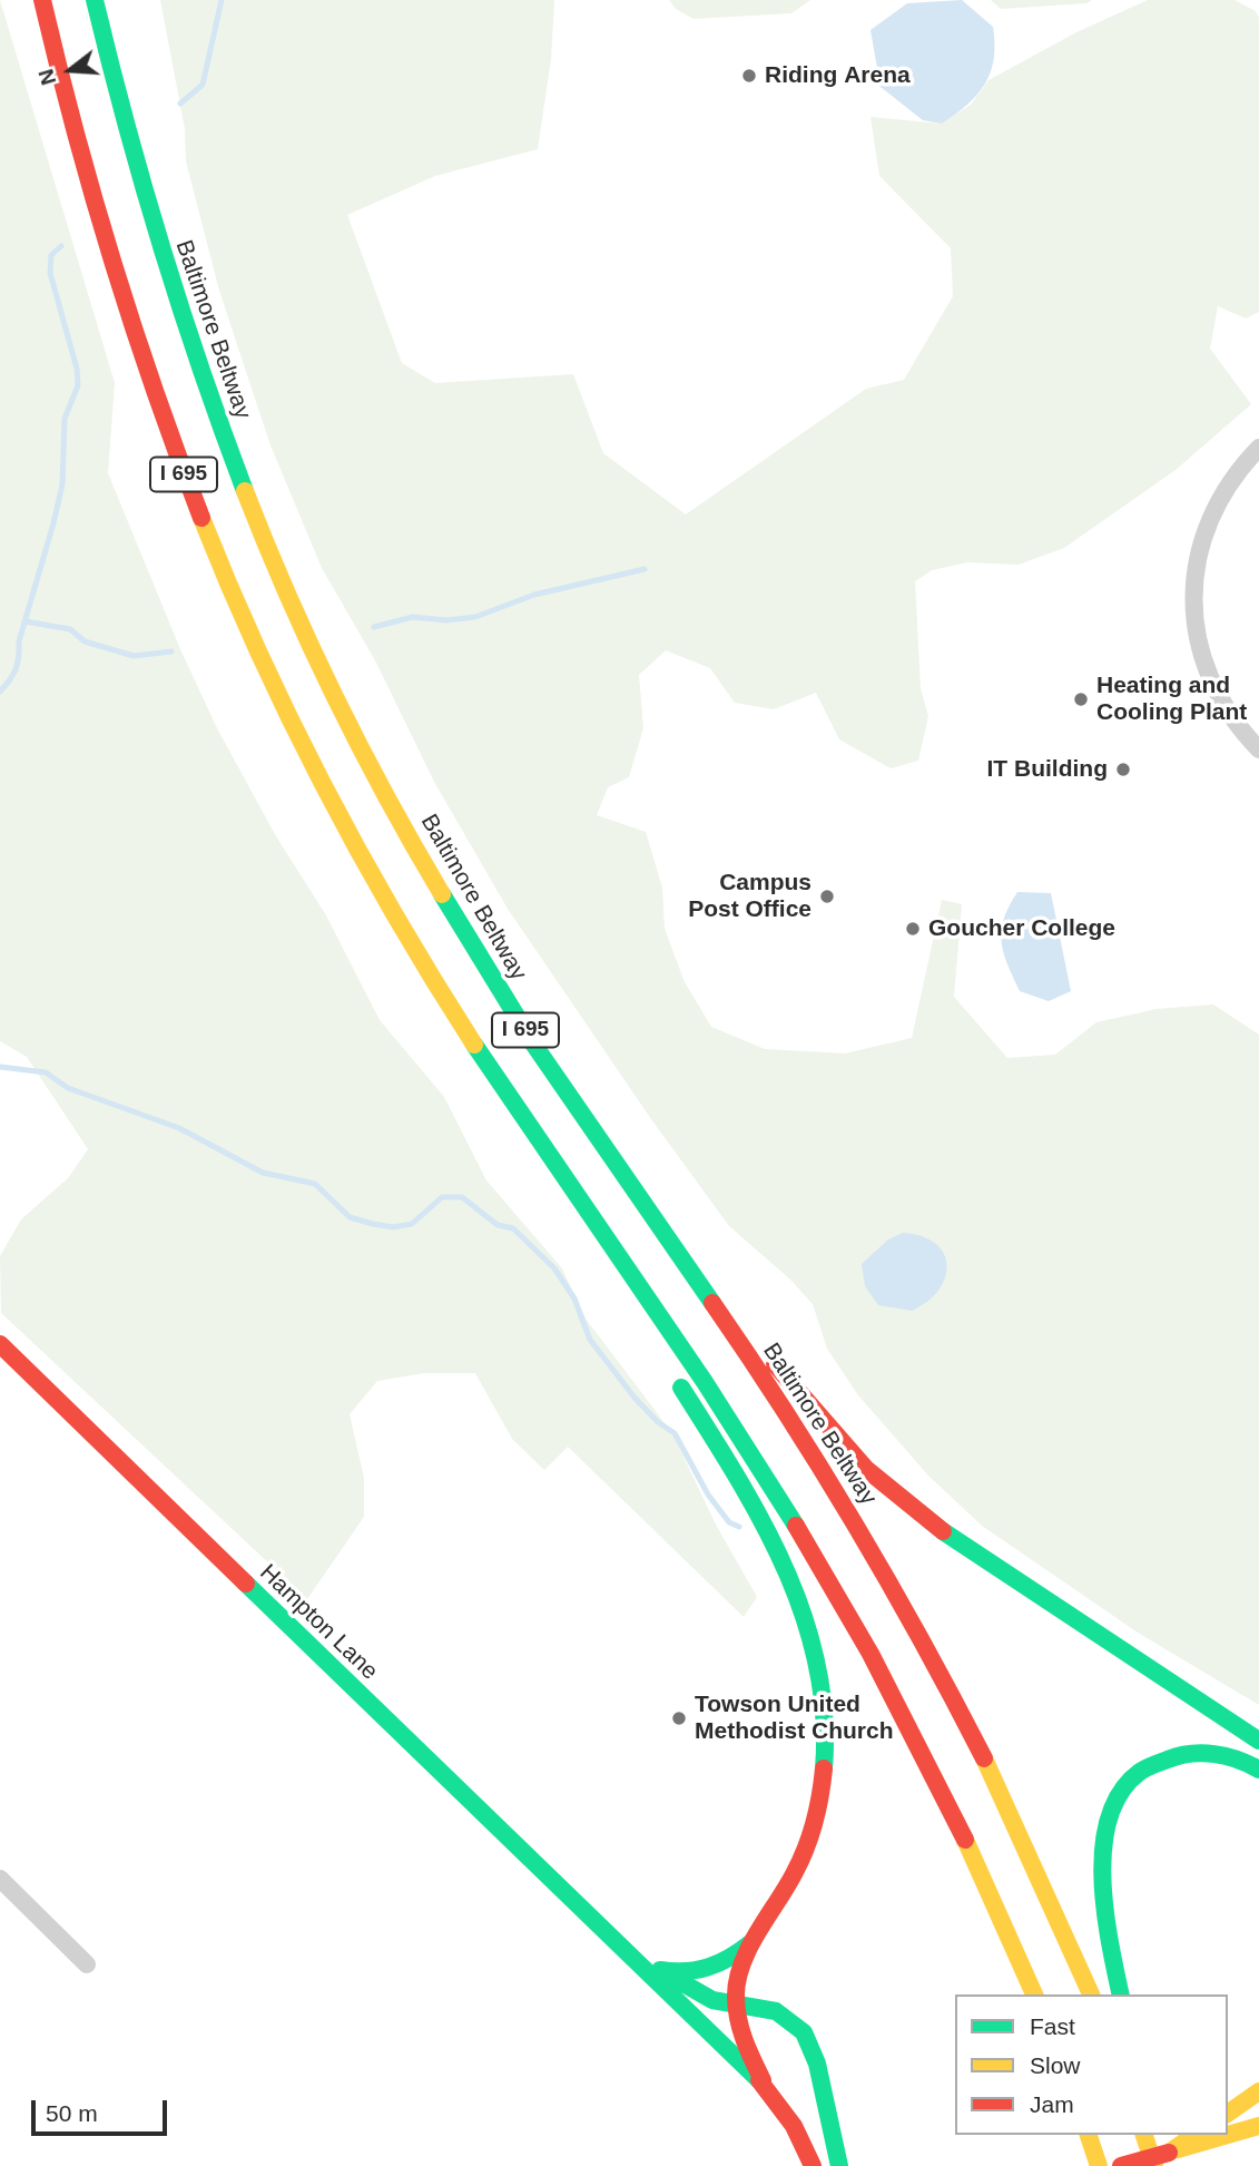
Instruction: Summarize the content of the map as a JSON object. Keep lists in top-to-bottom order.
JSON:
{
  "streets": {
    "main road": ["Baltimore Beltway", "I 695", "Hampton Lane"]
  },
  "places": [
    "Riding Arena",
    "Heating and Cooling Plant",
    "IT Building",
    "Campus Post Office",
    "Goucher College",
    "Towson United Methodist Church"
  ],
  "legend": ["Fast", "Slow", "Jam"],
  "scale_bar": "50 m",
  "north": "left"
}
